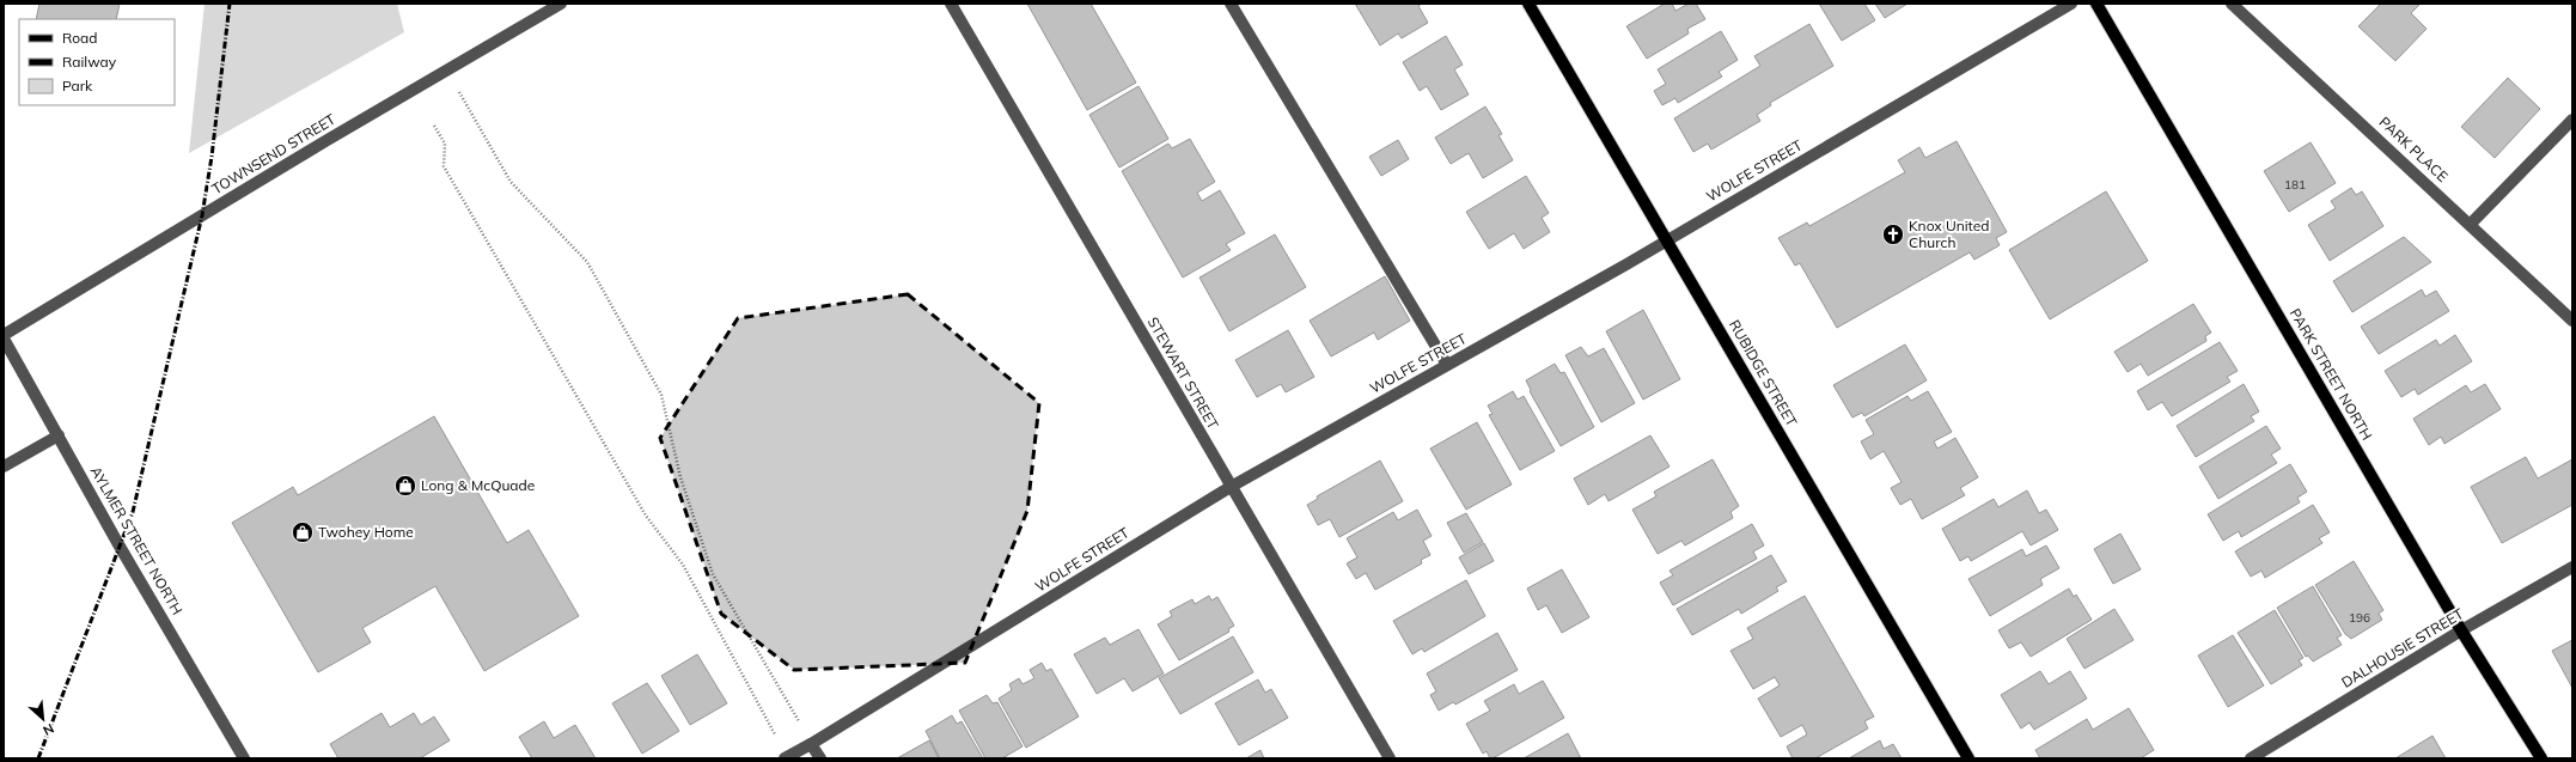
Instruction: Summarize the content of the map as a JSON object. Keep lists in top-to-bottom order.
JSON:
{
  "streets": {
    "main road": ["RUBIDGE STREET", "PARK STREET NORTH"],
    "street": [
      "PARK PLACE",
      "TOWNSEND STREET",
      "WOLFE STREET",
      "STEWART STREET",
      "AYLMER STREET NORTH",
      "DALHOUSIE STREET"
    ]
  },
  "crossings": [
    ["TOWNSEND STREET", "AYLMER STREET NORTH"],
    ["WOLFE STREET", "STEWART STREET"],
    ["WOLFE STREET", "RUBIDGE STREET"],
    ["PARK STREET NORTH", "DALHOUSIE STREET"]
  ],
  "places": {
    "church": ["Knox United Church"],
    "shop": ["Long & McQuade", "Twohey Home"]
  },
  "house_numbers": ["181", "196"],
  "legend": ["Road", "Railway", "Park"],
  "north": "bottom right"
}
